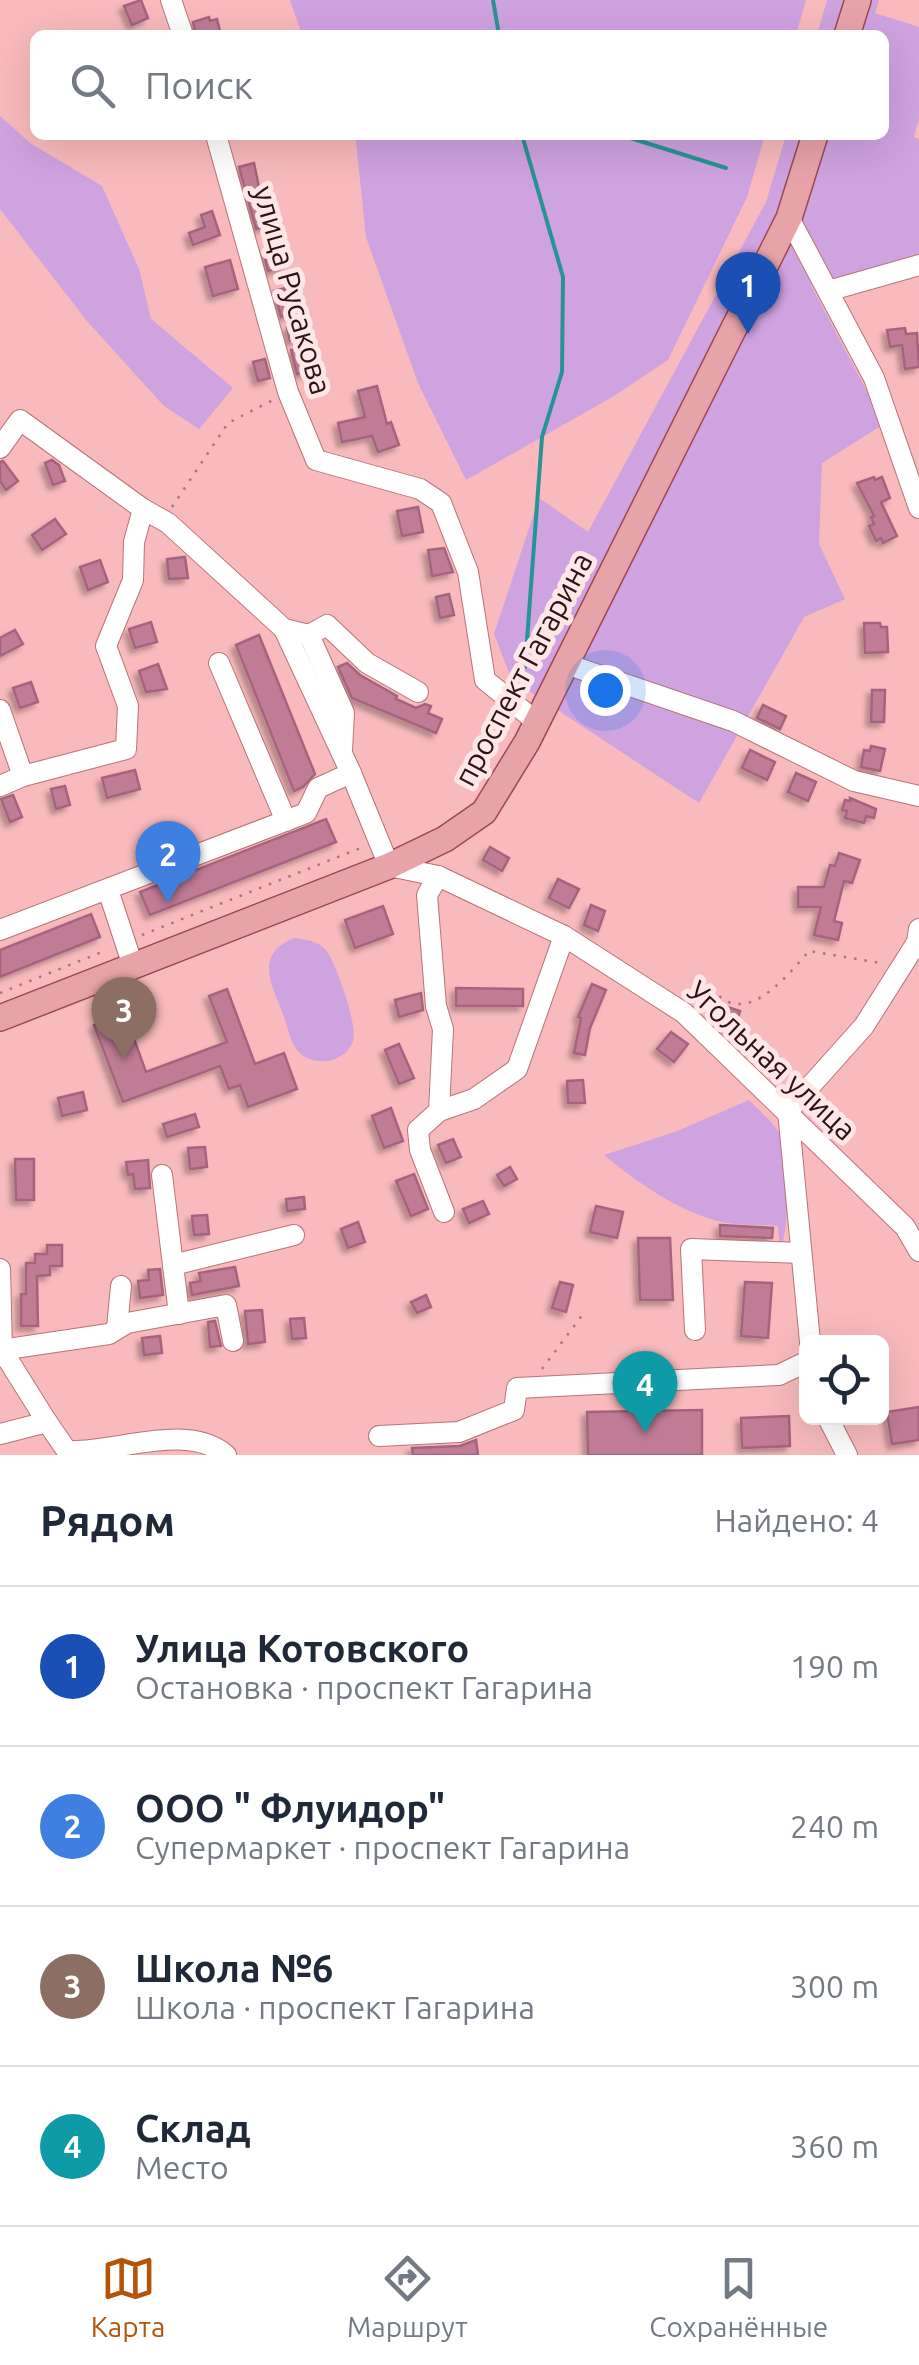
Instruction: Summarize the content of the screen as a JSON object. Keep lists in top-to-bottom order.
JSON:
{
  "streets": {
    "main road": ["проспект Гагарина"],
    "street": ["улица Русакова", "Угольная улица"]
  },
  "crossings": [
    ["улица Русакова", "проспект Гагарина"],
    ["проспект Гагарина", "Угольная улица"]
  ],
  "page": {
    "search": "Поиск",
    "pins": [
      "1",
      "2",
      "3",
      "4"
    ],
    "heading": ["Рядом", "Найдено: 4"],
    "list": [
      {
        "mark": "1",
        "name": "Улица Котовского",
        "note": "Остановка · проспект Гагарина",
        "value": "190 m"
      },
      {
        "mark": "2",
        "name": "ООО \" Флуидор\"",
        "note": "Супермаркет · проспект Гагарина",
        "value": "240 m"
      },
      {
        "mark": "3",
        "name": "Школа №6",
        "note": "Школа · проспект Гагарина",
        "value": "300 m"
      },
      {
        "mark": "4",
        "name": "Склад",
        "note": "Место",
        "value": "360 m"
      }
    ],
    "nav": ["Карта", "Маршрут", "Сохранённые"]
  }
}
